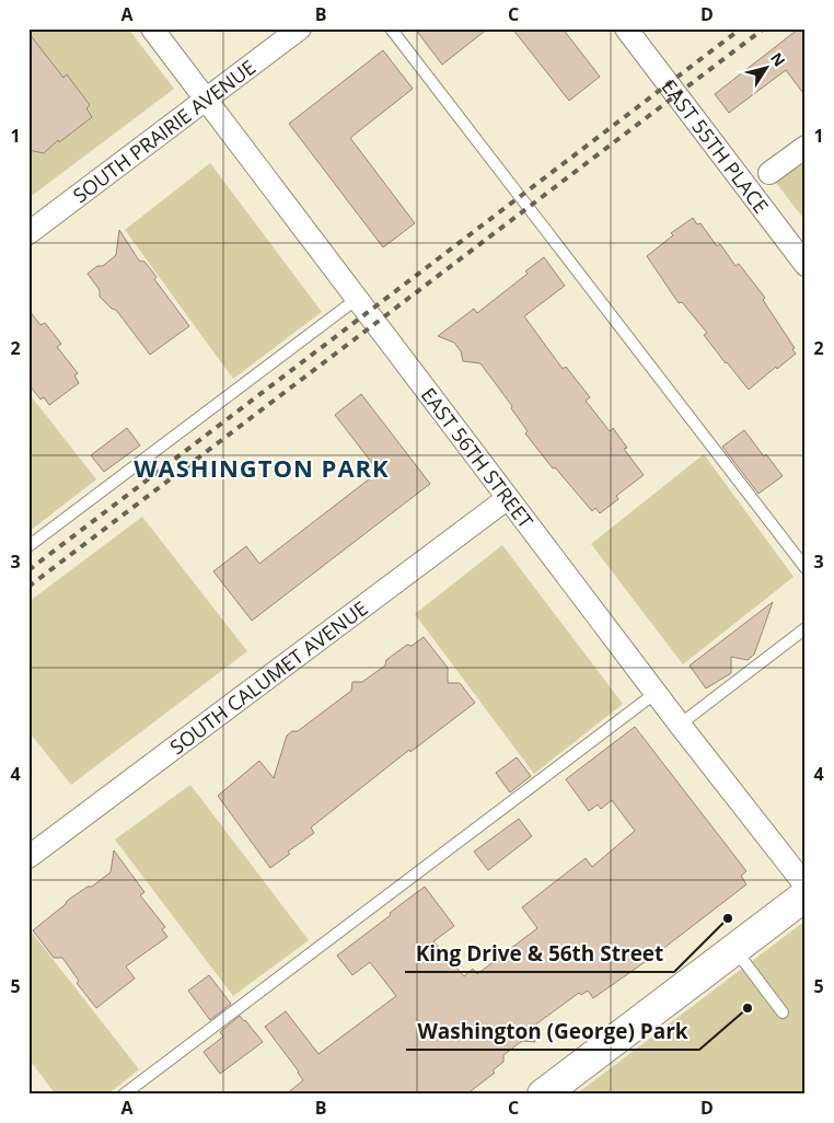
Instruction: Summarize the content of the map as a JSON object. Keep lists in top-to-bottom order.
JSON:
{
  "streets": {
    "street": [
      "SOUTH PRAIRIE AVENUE",
      "EAST 55TH PLACE",
      "EAST 56TH STREET",
      "SOUTH CALUMET AVENUE"
    ]
  },
  "crossings": [
    ["SOUTH PRAIRIE AVENUE", "EAST 56TH STREET"],
    ["EAST 56TH STREET", "SOUTH CALUMET AVENUE"]
  ],
  "districts": ["WASHINGTON PARK"],
  "places": ["King Drive & 56th Street", "Washington (George) Park"],
  "north": "top right",
  "grid": {
    "columns": [
      "A",
      "B",
      "C",
      "D"
    ],
    "rows": [
      "1",
      "2",
      "3",
      "4",
      "5"
    ]
  }
}
